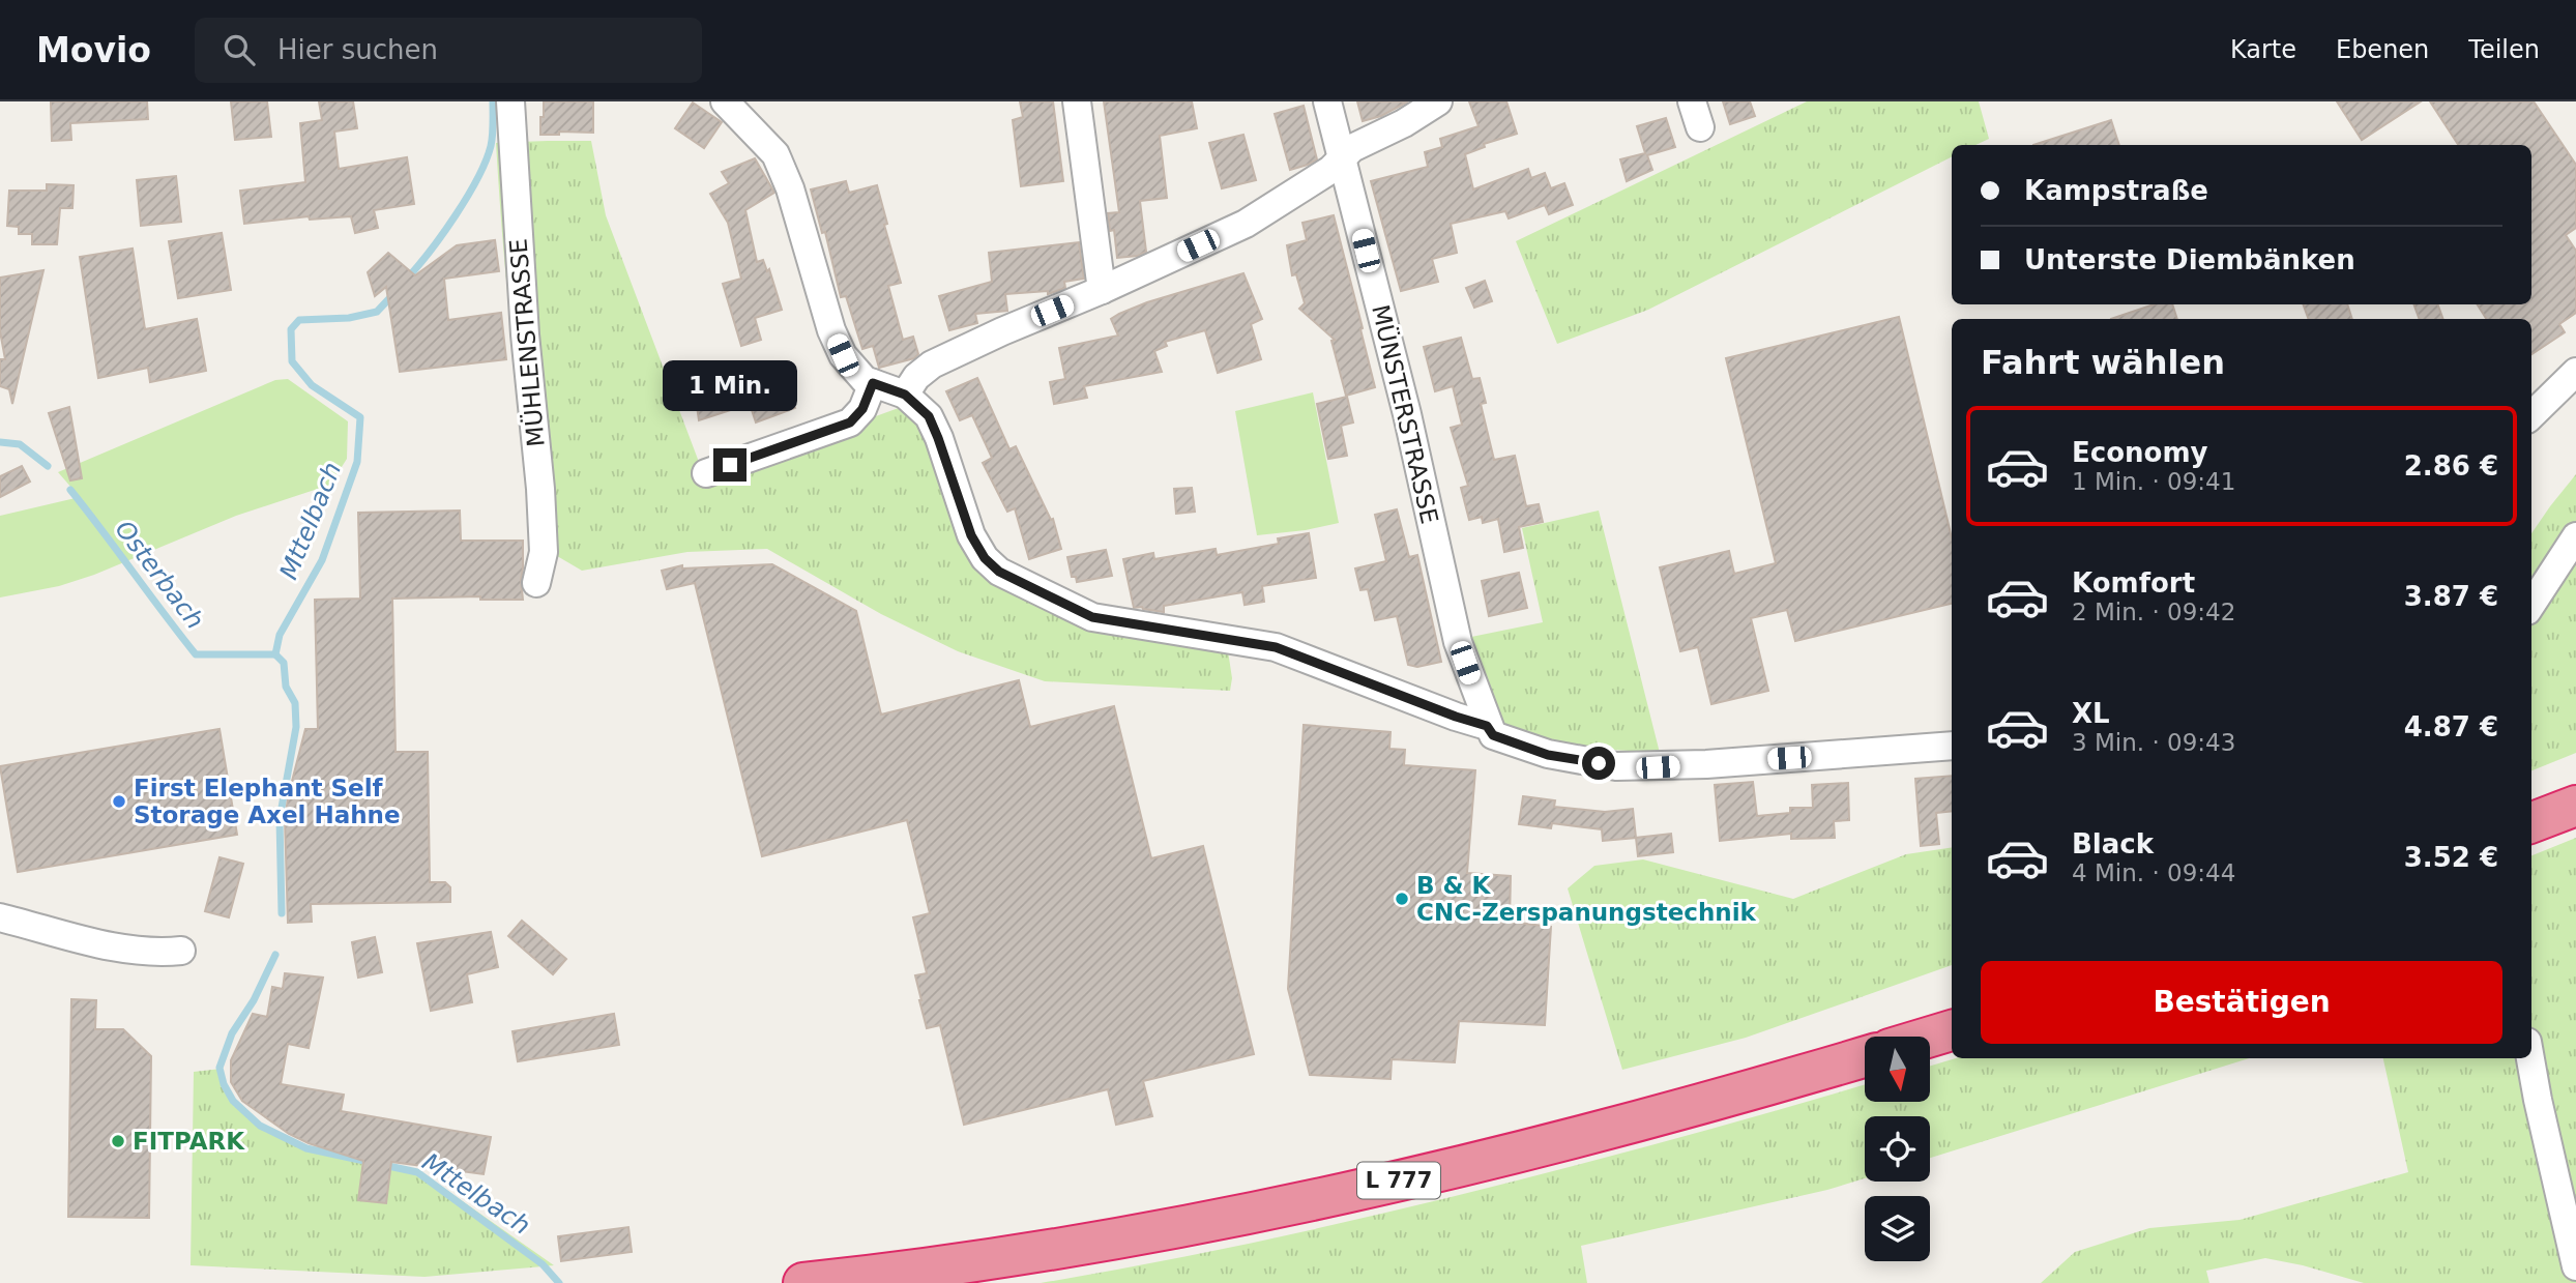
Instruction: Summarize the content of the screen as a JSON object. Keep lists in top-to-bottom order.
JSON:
{
  "streets": {
    "highway": ["L 777"],
    "street": ["MÜHLENSTRASSE", "MÜNSTERSTRASSE"]
  },
  "water": ["Mttelbach", "Osterbach"],
  "places": ["First Elephant Self Storage Axel Hahne", "B & K CNC-Zerspanungstechnik", "FITPARK"],
  "north": "bottom",
  "page": {
    "header": "Movio",
    "search": "Hier suchen",
    "nav": ["Karte", "Ebenen", "Teilen"],
    "banner": ["Kampstraße", "Unterste Diembänken"],
    "heading": "Fahrt wählen",
    "bubble": "1 Min.",
    "list": [
      {
        "name": "Economy",
        "note": "1 Min. · 09:41",
        "value": "2.86 €"
      },
      {
        "name": "Komfort",
        "note": "2 Min. · 09:42",
        "value": "3.87 €"
      },
      {
        "name": "XL",
        "note": "3 Min. · 09:43",
        "value": "4.87 €"
      },
      {
        "name": "Black",
        "note": "4 Min. · 09:44",
        "value": "3.52 €"
      }
    ],
    "buttons": "Bestätigen"
  }
}
